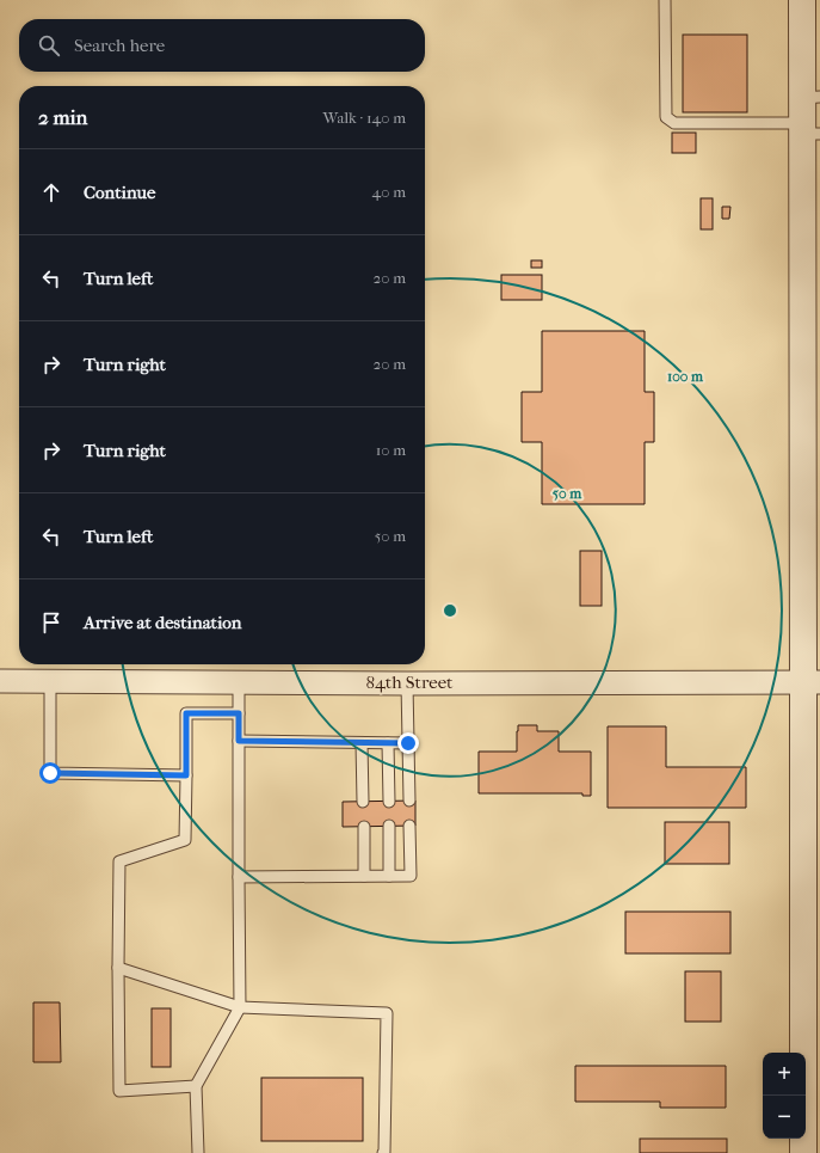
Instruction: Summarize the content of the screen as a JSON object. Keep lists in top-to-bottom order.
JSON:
{
  "streets": {
    "street": ["84th Street"]
  },
  "page": {
    "search": "Search here",
    "heading": ["2 min", "Walk · 140 m"],
    "list": [
      ["Continue", "40 m"],
      ["Turn left", "20 m"],
      ["Turn right", "20 m"],
      ["Turn right", "10 m"],
      ["Turn left", "50 m"],
      "Arrive at destination"
    ],
    "map_buttons": ["+", "−"]
  },
  "rings": ["100 m", "50 m"]
}
